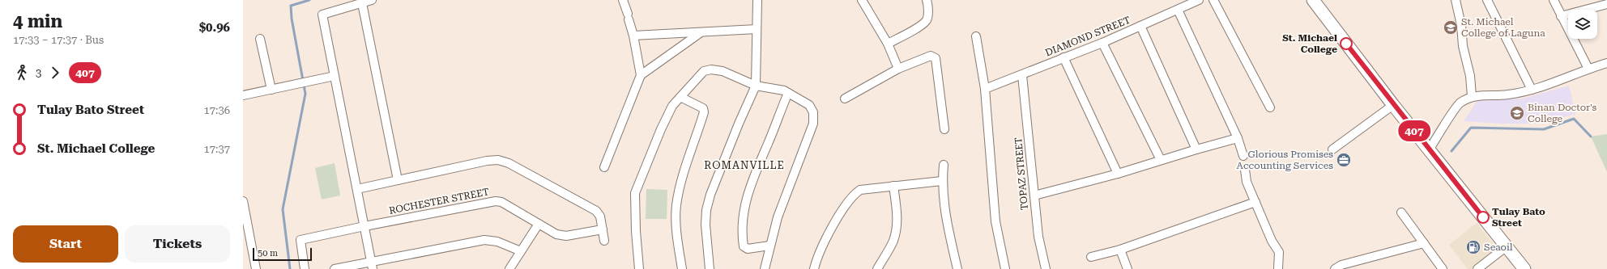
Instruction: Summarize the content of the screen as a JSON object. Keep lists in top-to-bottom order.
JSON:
{
  "streets": {
    "street": ["DIAMOND STREET", "TOPAZ STREET", "ROCHESTER STREET"]
  },
  "crossings": [
    ["DIAMOND STREET", "TOPAZ STREET"]
  ],
  "districts": ["ROMANVILLE"],
  "places": {
    "school or university": ["St. Michael College of Laguna", "Binan Doctor's College"],
    "other": ["St. Michael College", "Tulay Bato Street"],
    "office": ["Glorious Promises Accounting Services"],
    "fuel station": ["Seaoil"]
  },
  "lines": ["bus line 407"],
  "scale_bar": "50 m",
  "page": {
    "heading": ["4 min", "17:33 – 17:37 · Bus", "$0.96"],
    "on_map": "407",
    "legs": ["3", "407"],
    "list": [
      {
        "name": "Tulay Bato Street",
        "value": "17:36"
      },
      {
        "name": "St. Michael College",
        "value": "17:37"
      }
    ],
    "buttons": ["Start", "Tickets"],
    "scale": "50 m"
  }
}
